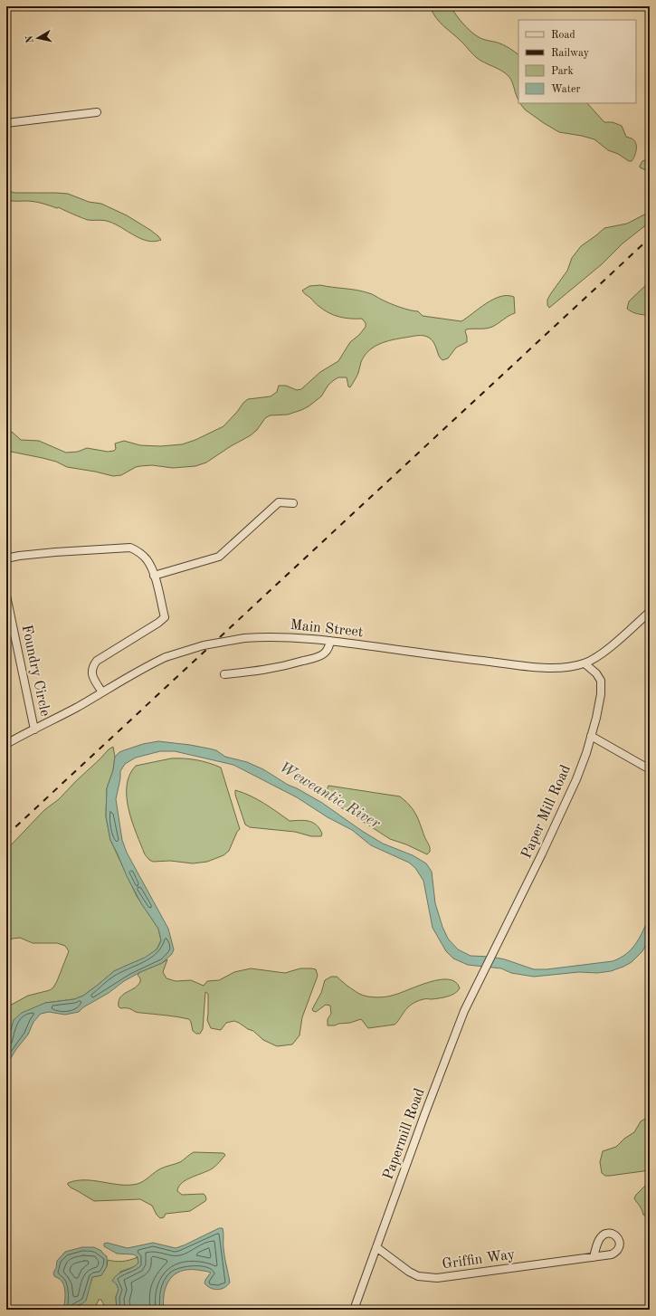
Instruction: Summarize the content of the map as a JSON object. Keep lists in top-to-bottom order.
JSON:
{
  "streets": {
    "street": [
      "Main Street",
      "Foundry Circle",
      "Paper Mill Road",
      "Papermill Road",
      "Griffin Way"
    ]
  },
  "crossings": [
    ["Main Street", "Foundry Circle"],
    ["Main Street", "Paper Mill Road"],
    ["Paper Mill Road", "Papermill Road"],
    ["Papermill Road", "Griffin Way"]
  ],
  "water": ["Weweantic River"],
  "legend": [
    "Road",
    "Railway",
    "Park",
    "Water"
  ],
  "north": "left"
}
